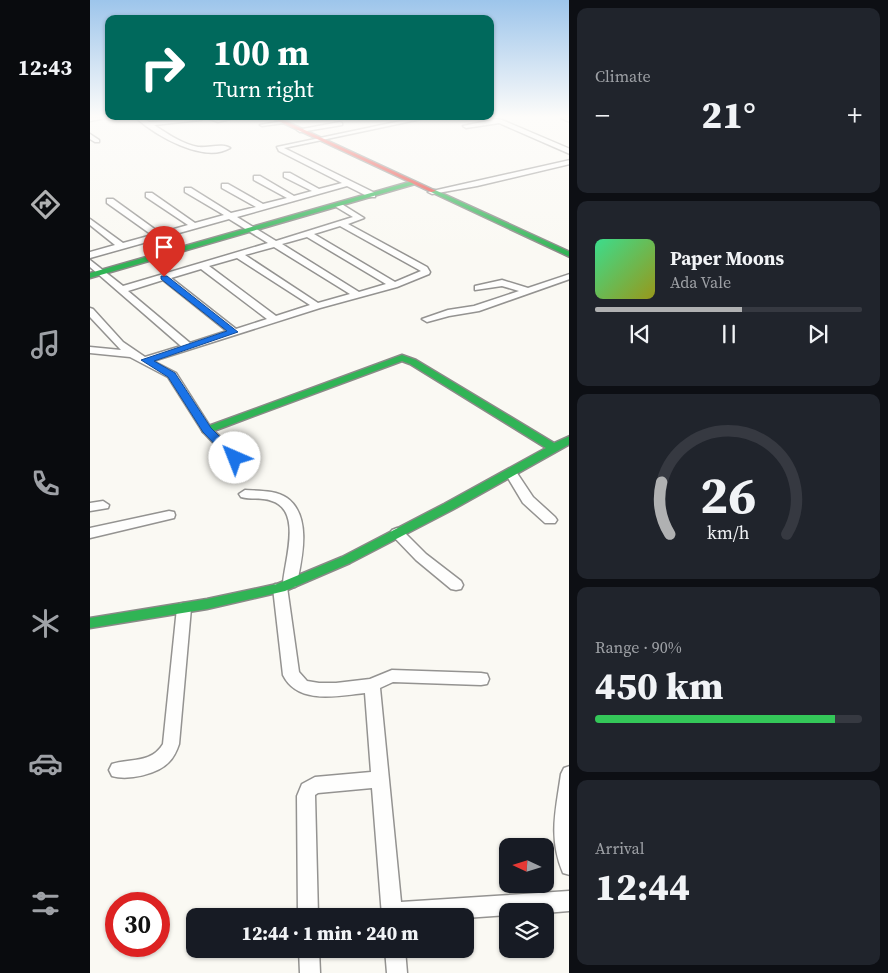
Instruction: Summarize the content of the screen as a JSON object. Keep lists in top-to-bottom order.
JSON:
{
  "north": "left",
  "page": {
    "tabs": "12:43",
    "tile": [
      "Climate",
      ["Range · 90%", "450 km"],
      ["Arrival", "12:44"]
    ],
    "turn": ["100 m", "Turn right"],
    "heat": ["−", "21°", "+"],
    "song": ["Paper Moons", "Ada Vale"],
    "limit": "30",
    "trip": "12:44 · 1 min · 240 m",
    "gauge": ["26", "km/h"]
  }
}
